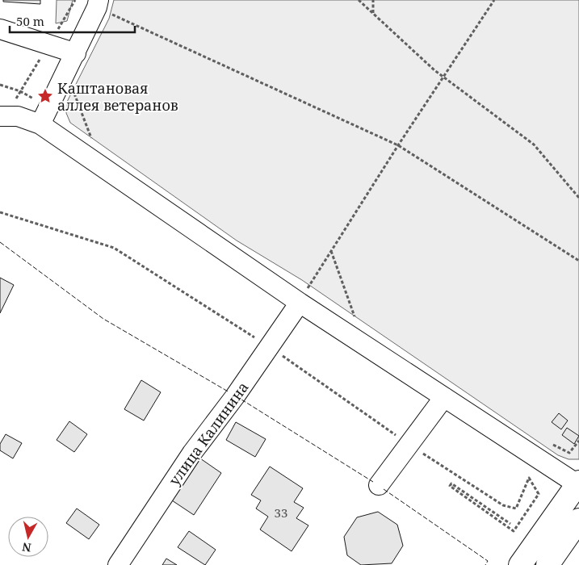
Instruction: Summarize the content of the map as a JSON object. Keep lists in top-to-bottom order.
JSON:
{
  "streets": {
    "street": ["улица Калинина"]
  },
  "places": {
    "place": ["Каштановая аллея ветеранов"]
  },
  "house_numbers": ["33"],
  "scale_bar": "50 m",
  "north": "bottom"
}
